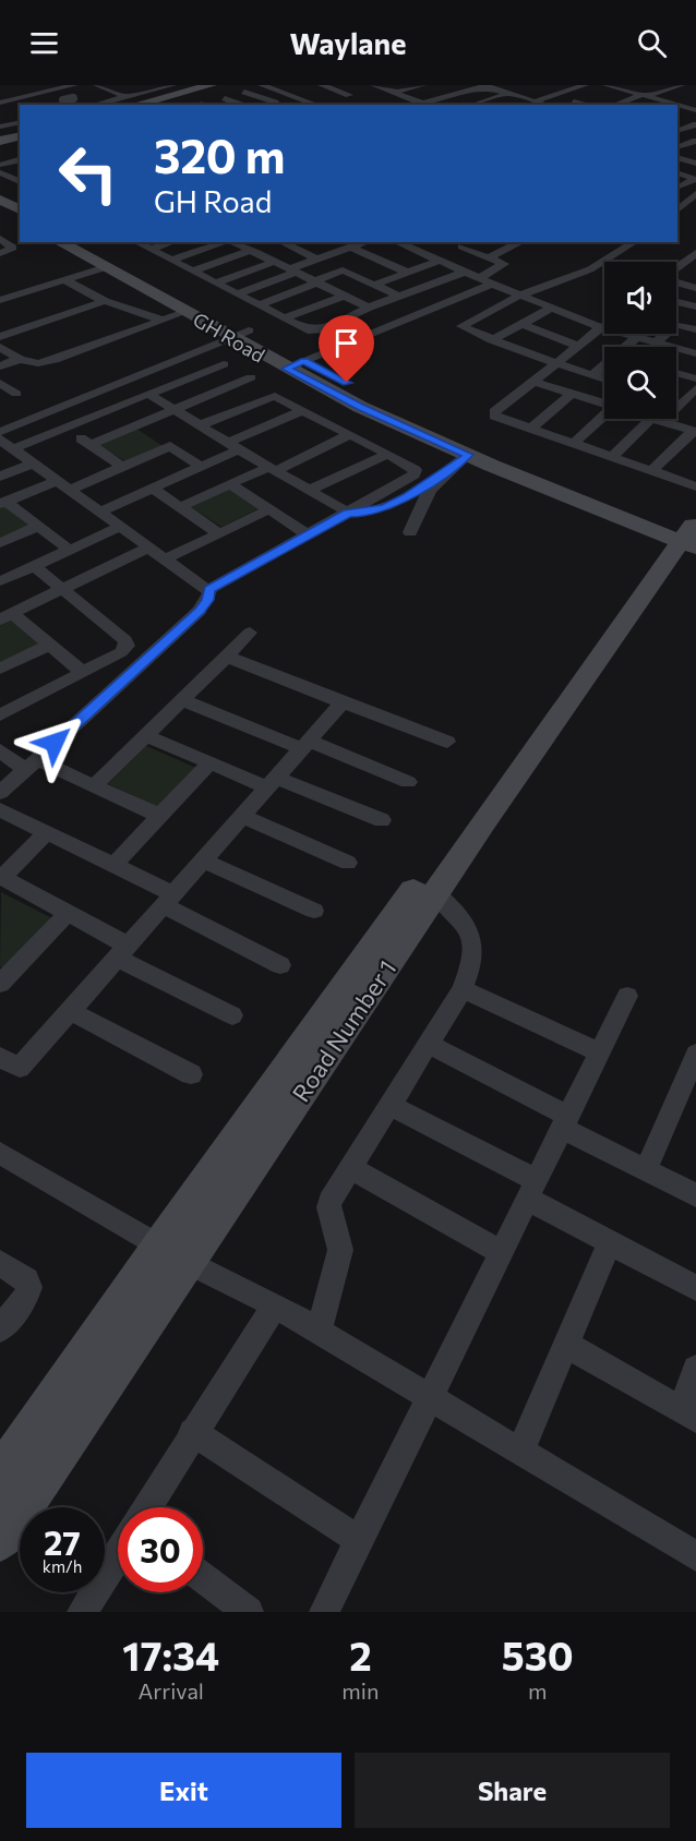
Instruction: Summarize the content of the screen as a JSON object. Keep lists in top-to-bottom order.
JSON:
{
  "streets": {
    "street": ["GH Road", "Road Number 1"]
  },
  "crossings": [
    ["GH Road", "Road Number 1"]
  ],
  "page": {
    "header": "Waylane",
    "turn": ["320 m", "GH Road"],
    "speed": "27 km/h",
    "limit": "30",
    "eta": [
      "17:34",
      "Arrival",
      "2",
      "min",
      "530",
      "m"
    ],
    "buttons": ["Exit", "Share"]
  }
}
